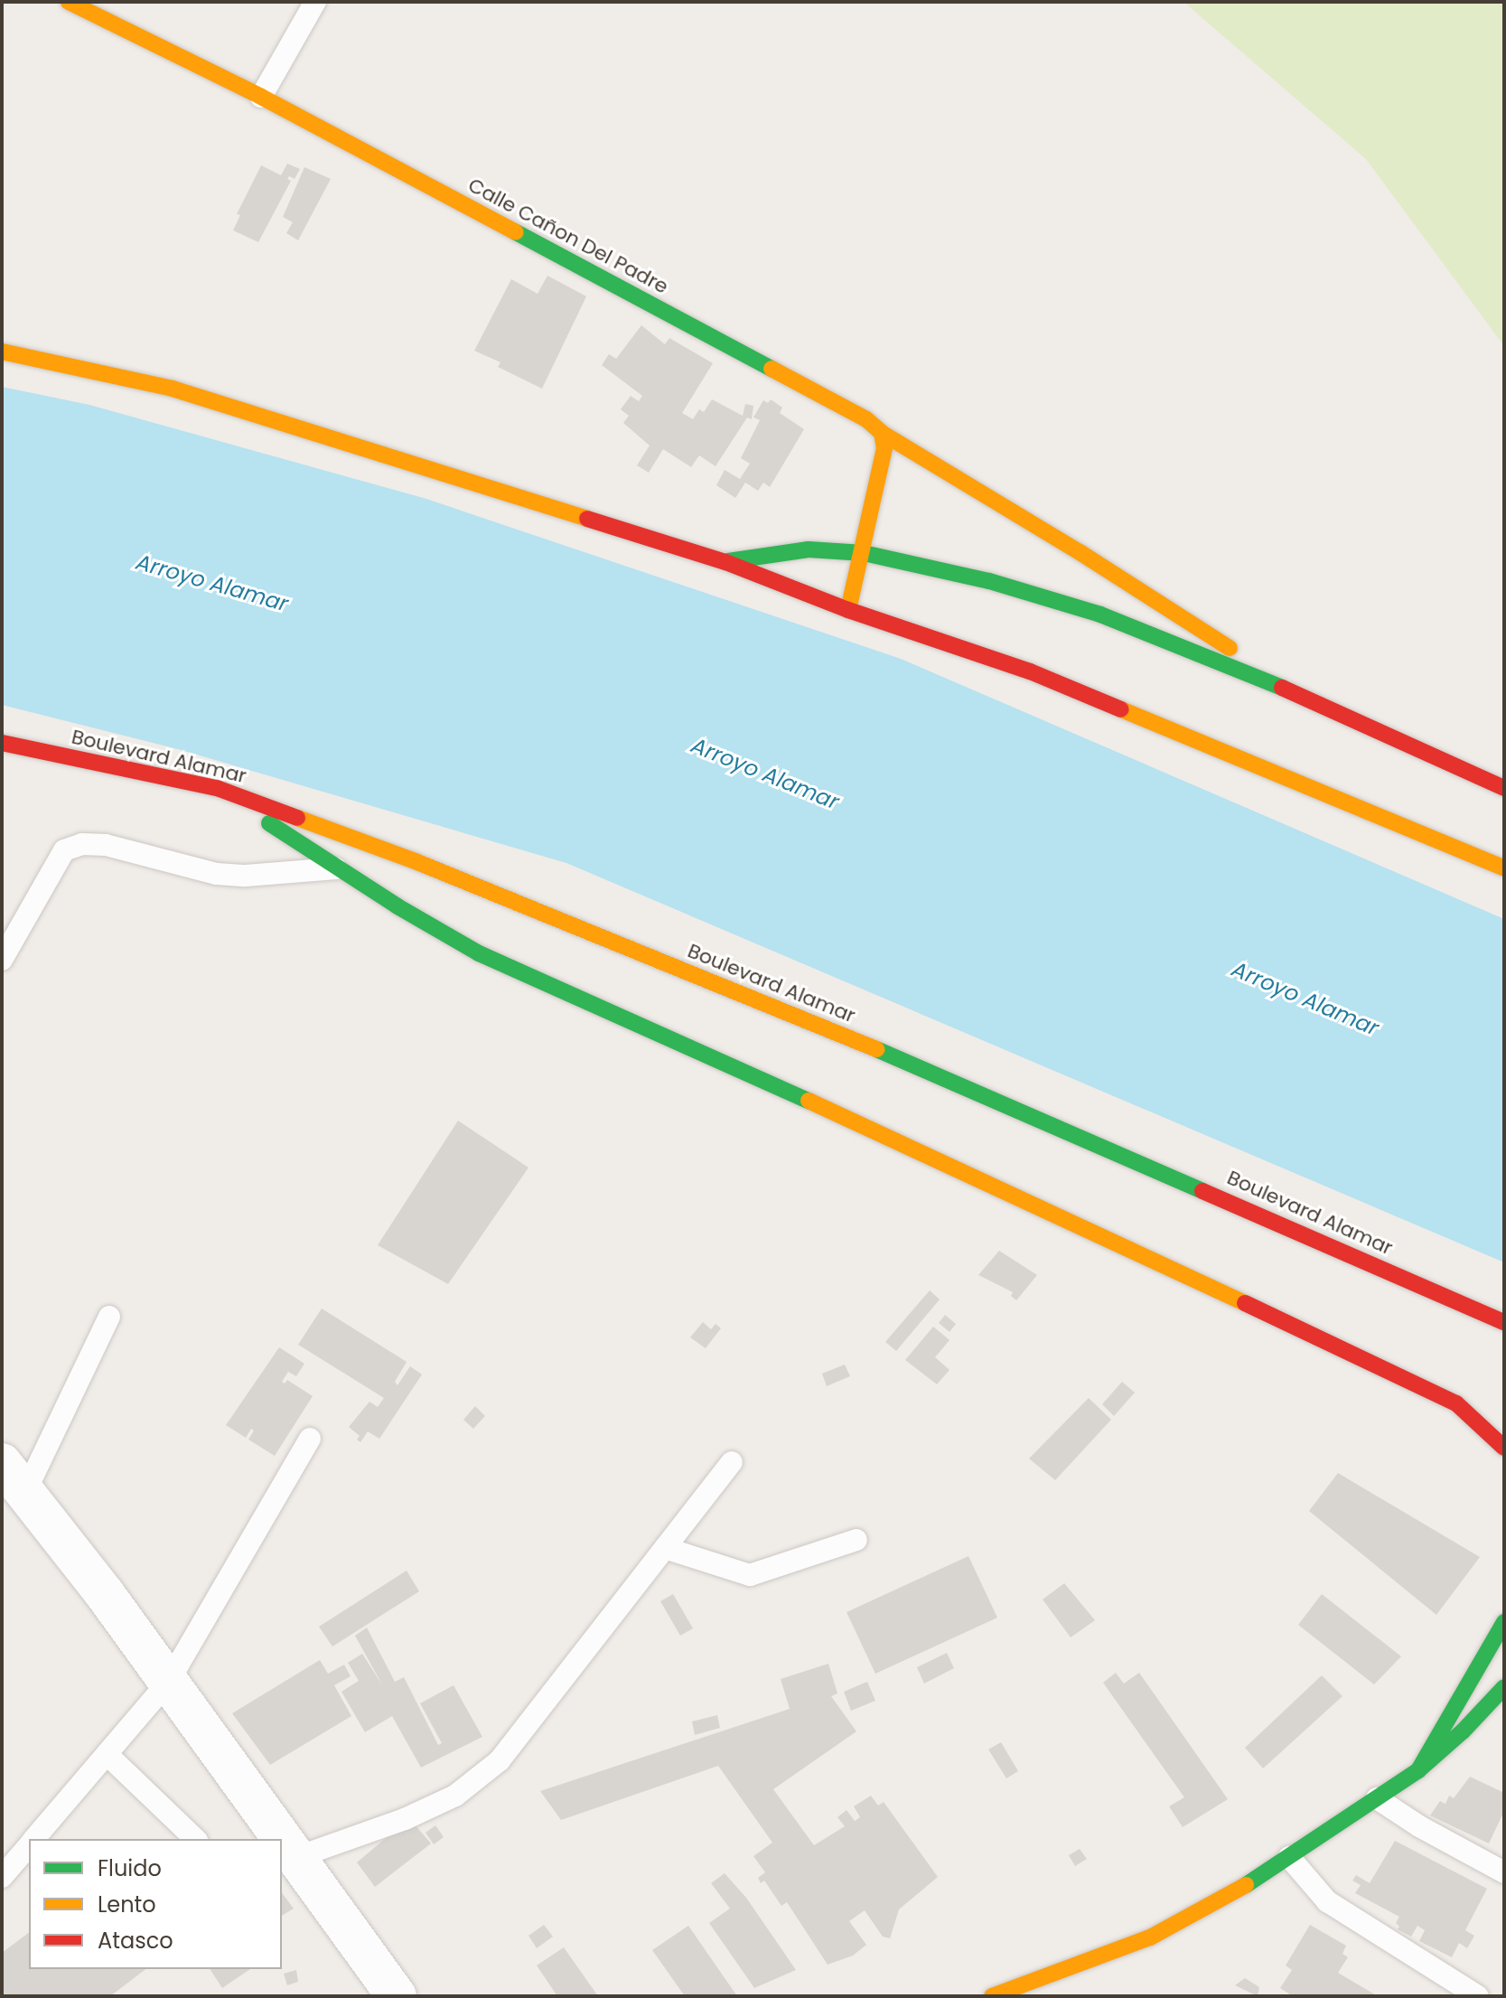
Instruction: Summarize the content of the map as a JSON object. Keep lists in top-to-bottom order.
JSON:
{
  "streets": {
    "main road": ["Calle Cañon Del Padre", "Boulevard Alamar"]
  },
  "water": ["Arroyo Alamar"],
  "legend": ["Fluido", "Lento", "Atasco"]
}
